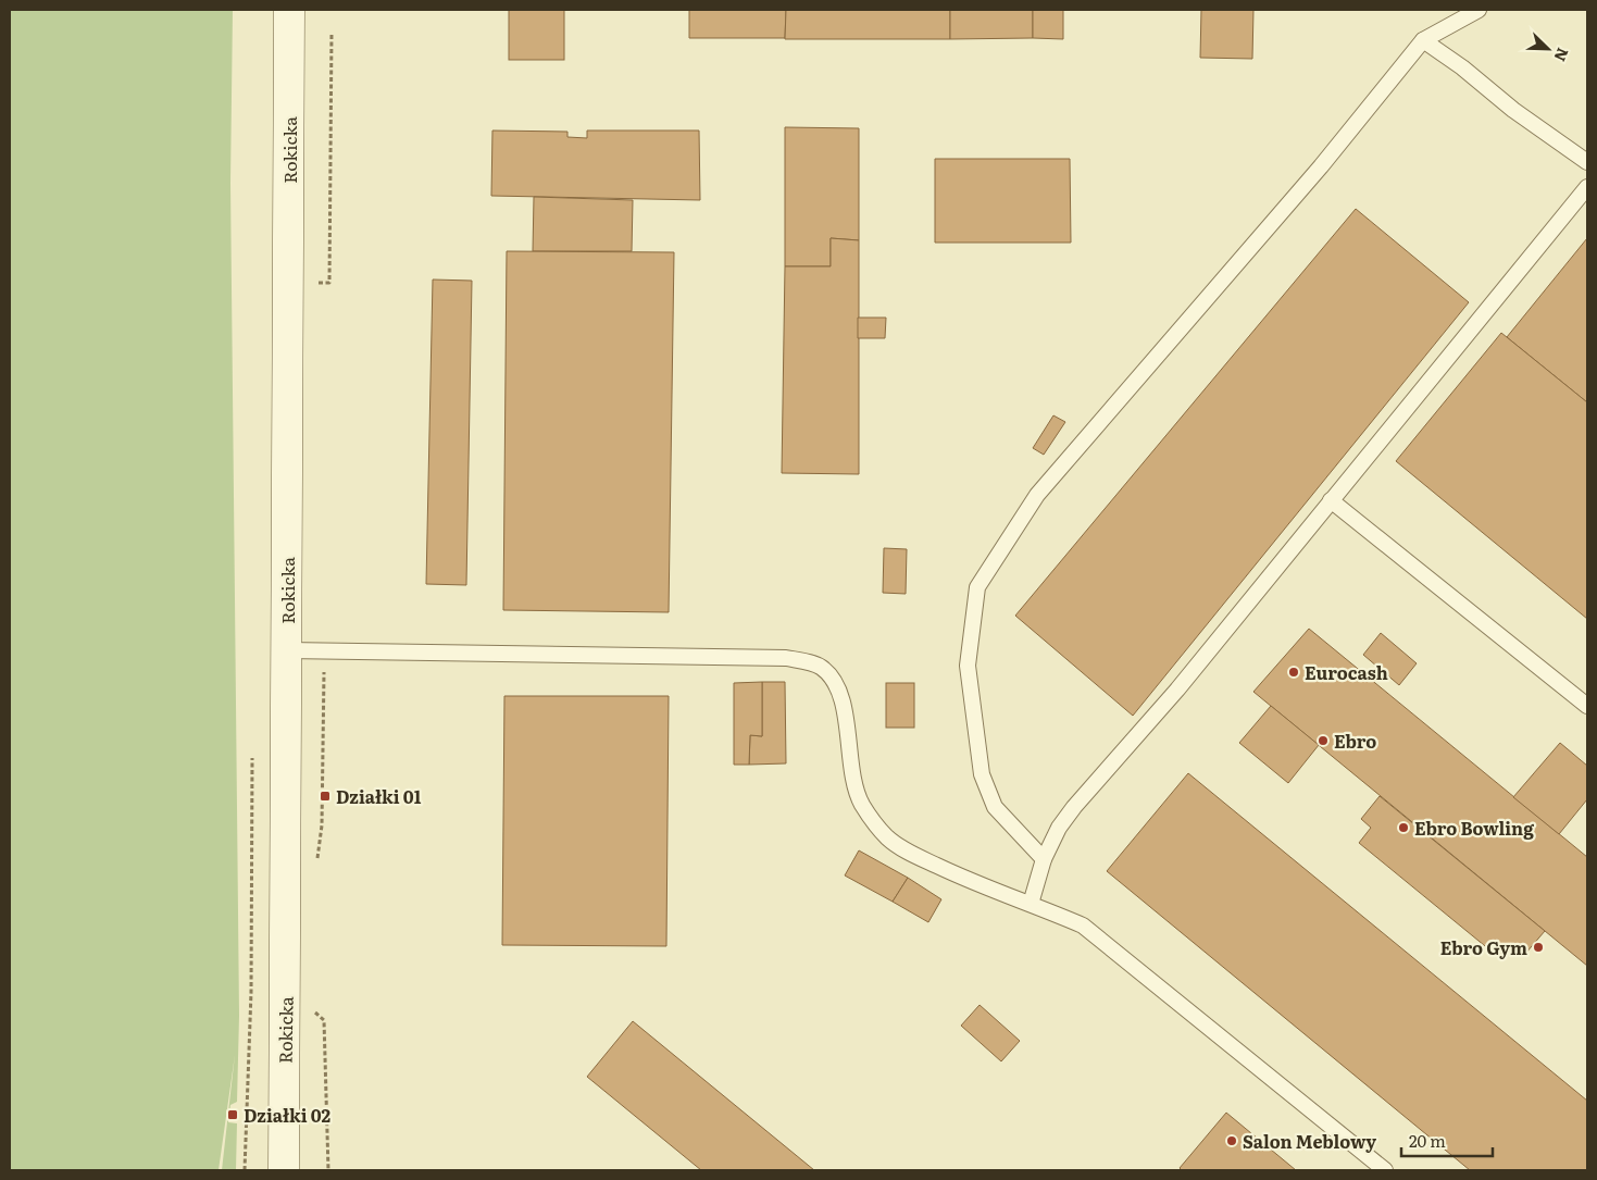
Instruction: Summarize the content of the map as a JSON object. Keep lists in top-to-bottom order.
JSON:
{
  "streets": {
    "street": ["Rokicka"]
  },
  "places": {
    "other": [
      "Eurocash",
      "Ebro",
      "Ebro Bowling",
      "Ebro Gym",
      "Salon Meblowy"
    ],
    "transit": ["Działki 01", "Działki 02"]
  },
  "scale_bar": "20 m",
  "north": "bottom right"
}
